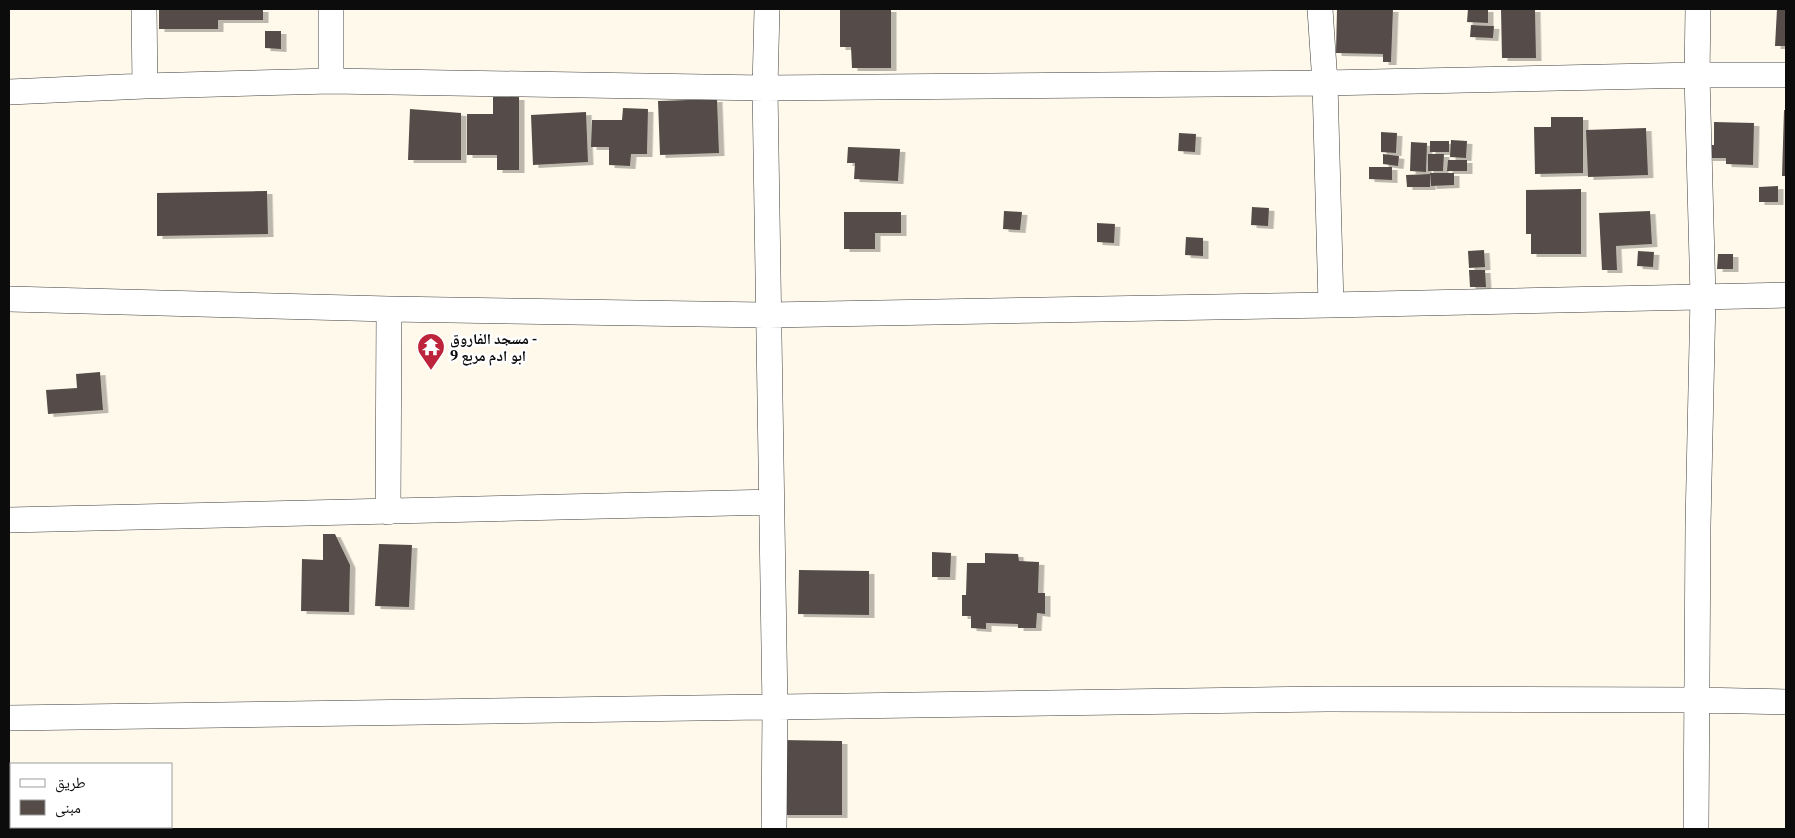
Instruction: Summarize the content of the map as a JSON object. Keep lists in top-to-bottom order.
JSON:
{
  "places": {
    "temple": ["مسجد الفاروق - ابو ادم مربع 9"]
  },
  "legend": ["طريق", "مبنى"]
}
